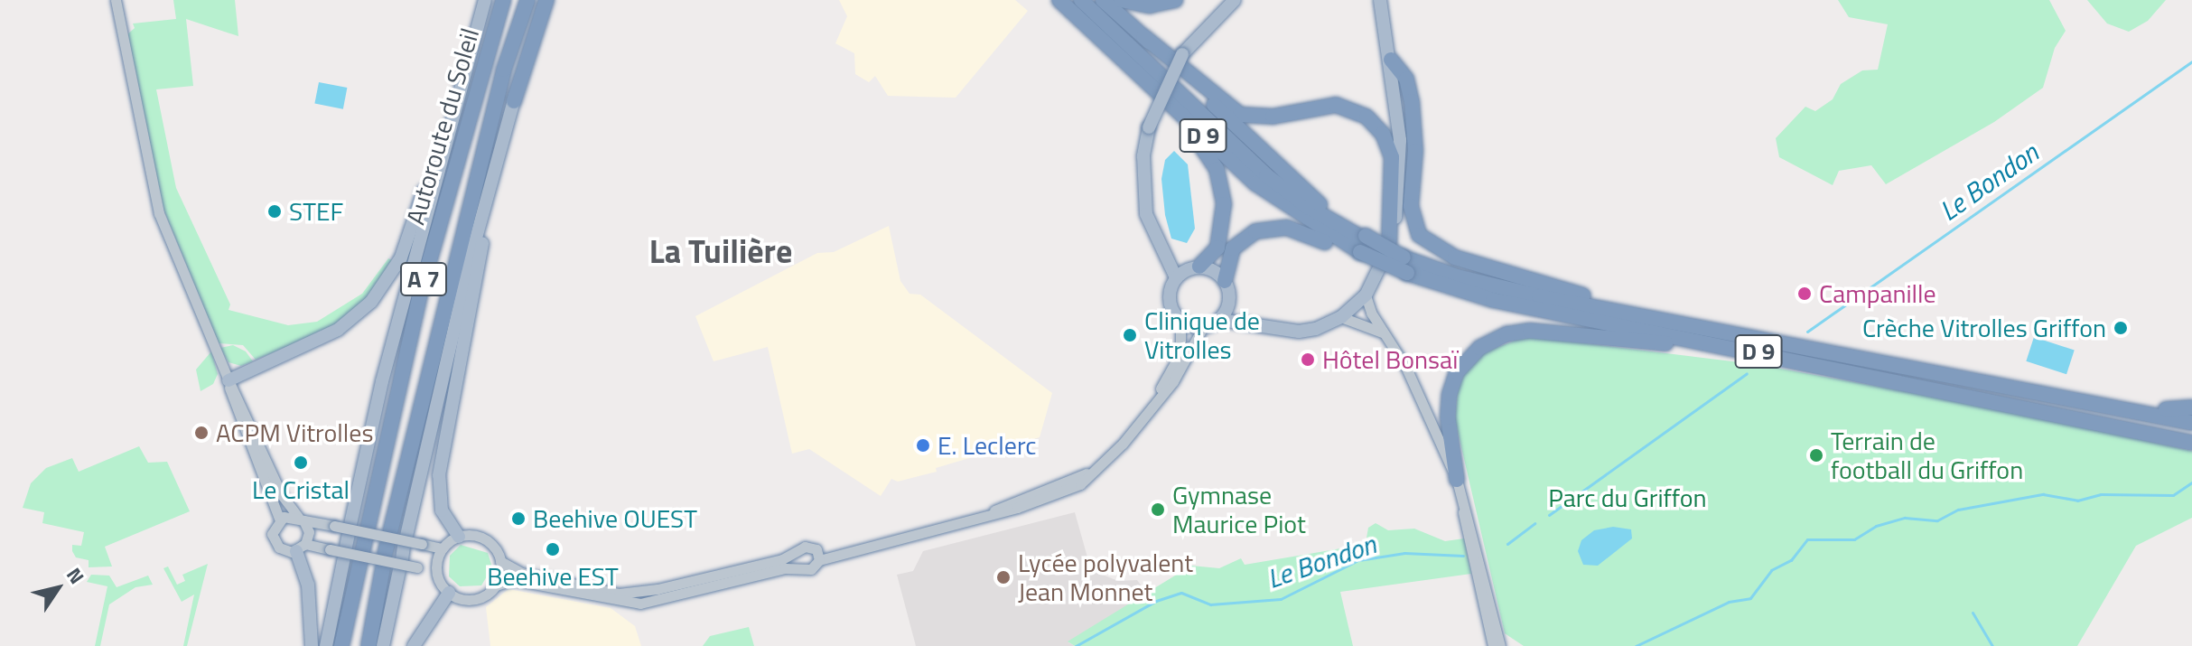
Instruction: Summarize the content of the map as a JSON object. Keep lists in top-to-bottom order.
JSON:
{
  "streets": {
    "highway": ["Autoroute du Soleil", "D 9", "A 7"]
  },
  "districts": ["La Tuilière"],
  "water": ["Le Bondon"],
  "parks": ["Parc du Griffon"],
  "places": [
    "STEF",
    "Campanille",
    "Crèche Vitrolles Griffon",
    "Clinique de Vitrolles",
    "Hôtel Bonsaï",
    "ACPM Vitrolles",
    "E. Leclerc",
    "Terrain de football du Griffon",
    "Le Cristal",
    "Gymnase Maurice Piot",
    "Beehive OUEST",
    "Beehive EST",
    "Lycée polyvalent Jean Monnet"
  ],
  "north": "top right"
}
